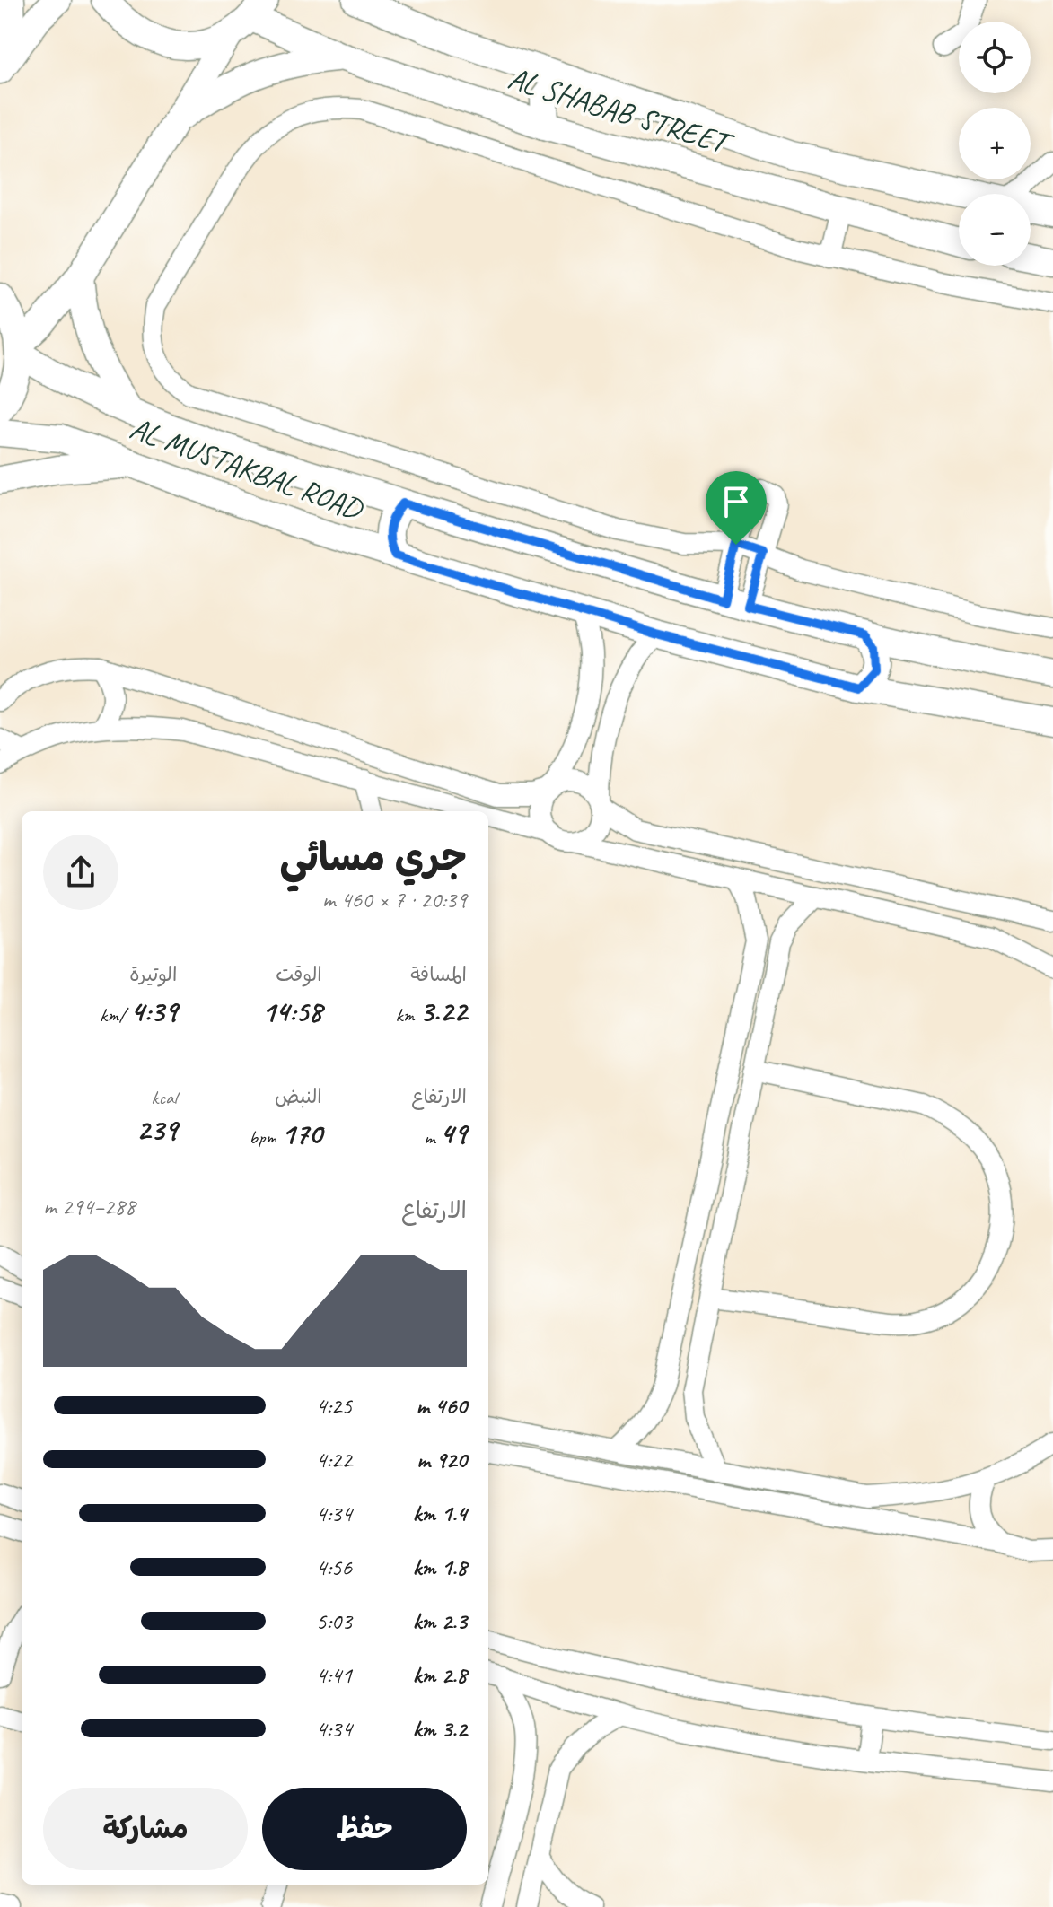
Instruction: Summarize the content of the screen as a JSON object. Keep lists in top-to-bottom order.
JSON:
{
  "streets": {
    "main road": ["AL SHABAB STREET", "AL MUSTAKBAL ROAD"]
  },
  "page": {
    "map_buttons": ["+", "−"],
    "heading": ["جري مسائي", "20:39 · 7 × 460 m"],
    "stats": [
      ["المسافة", "3.22 km"],
      ["الوقت", "14:58"],
      ["الوتيرة", "4:39 /km"],
      ["الارتفاع", "49 m"],
      ["النبض", "170 bpm"],
      ["kcal", "239"]
    ],
    "chart": ["الارتفاع", "288–294 m"],
    "list": [
      {
        "name": "460 m",
        "note": "4:25"
      },
      {
        "name": "920 m",
        "note": "4:22"
      },
      {
        "name": "1.4 km",
        "note": "4:34"
      },
      {
        "name": "1.8 km",
        "note": "4:56"
      },
      {
        "name": "2.3 km",
        "note": "5:03"
      },
      {
        "name": "2.8 km",
        "note": "4:41"
      },
      {
        "name": "3.2 km",
        "note": "4:34"
      }
    ],
    "buttons": ["حفظ", "مشاركة"]
  }
}
